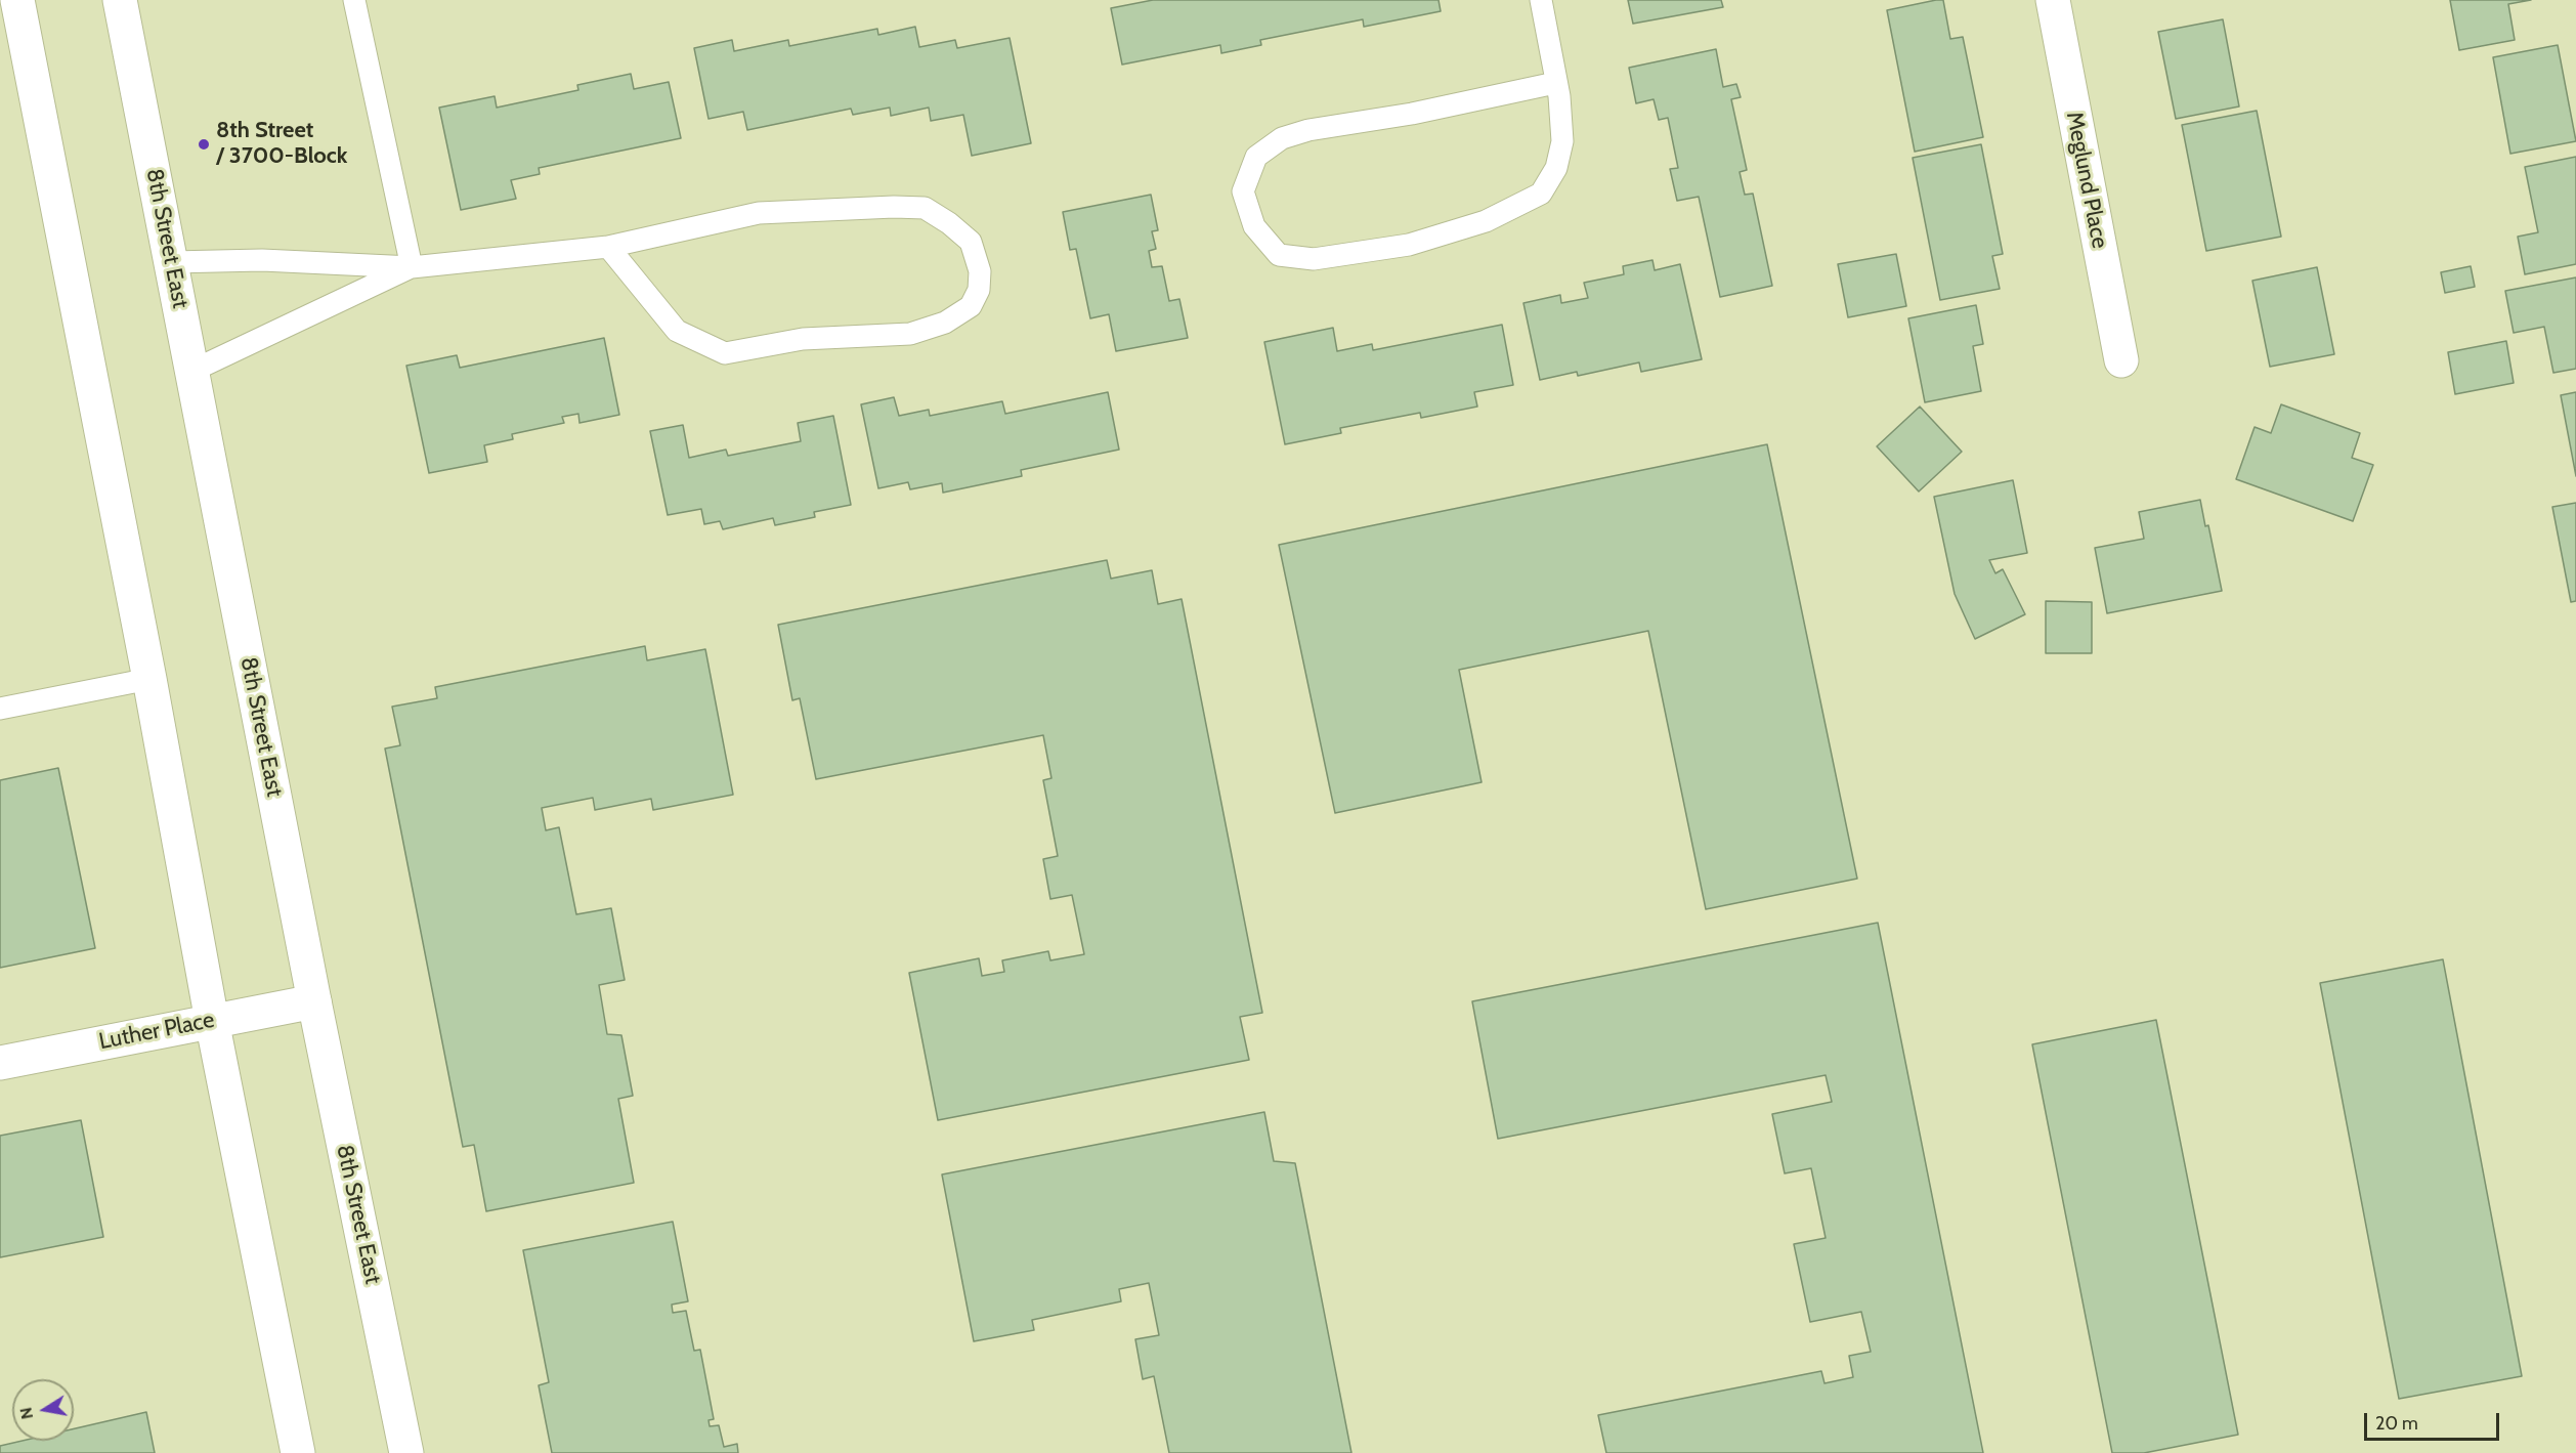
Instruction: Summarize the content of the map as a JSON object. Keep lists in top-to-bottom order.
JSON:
{
  "streets": {
    "main road": ["Meglund Place", "8th Street East", "Luther Place"]
  },
  "crossings": [
    ["8th Street East", "Luther Place"]
  ],
  "places": ["8th Street / 3700-Block"],
  "scale_bar": "20 m",
  "north": "left"
}
